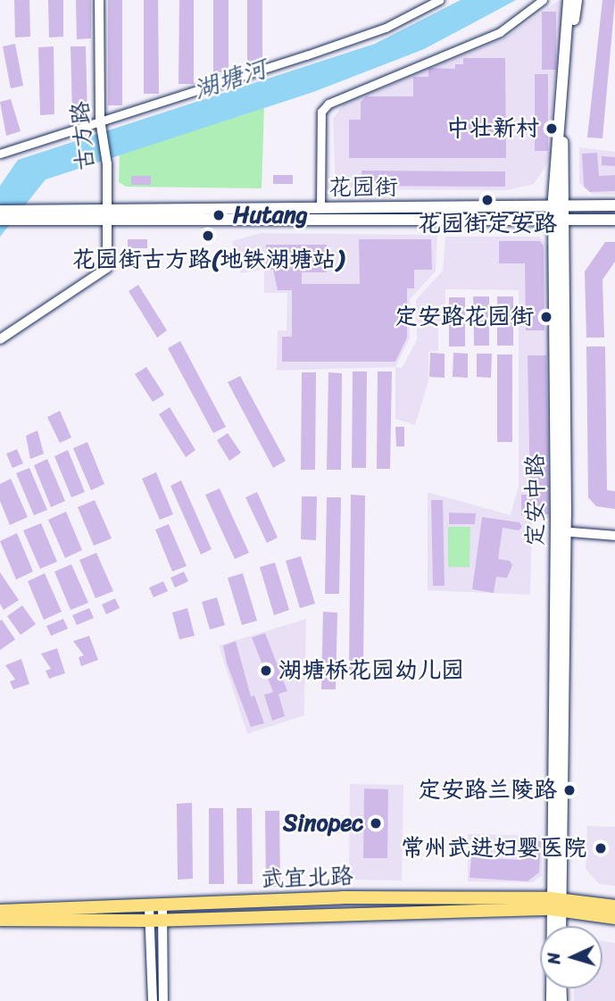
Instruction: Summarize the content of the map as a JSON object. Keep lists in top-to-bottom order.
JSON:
{
  "streets": {
    "main road": ["花园街", "定安中路", "武宜北路"],
    "street": ["古方路"]
  },
  "crossings": [
    ["古方路", "花园街"],
    ["花园街", "定安中路"],
    ["定安中路", "武宜北路"]
  ],
  "water": ["湖塘河"],
  "places": [
    "中壮新村",
    "花园街定安路",
    "Hutang",
    "花园街古方路(地铁湖塘站)",
    "定安路花园街",
    "湖塘桥花园幼儿园",
    "定安路兰陵路",
    "Sinopec",
    "常州武进妇婴医院"
  ],
  "north": "left"
}
